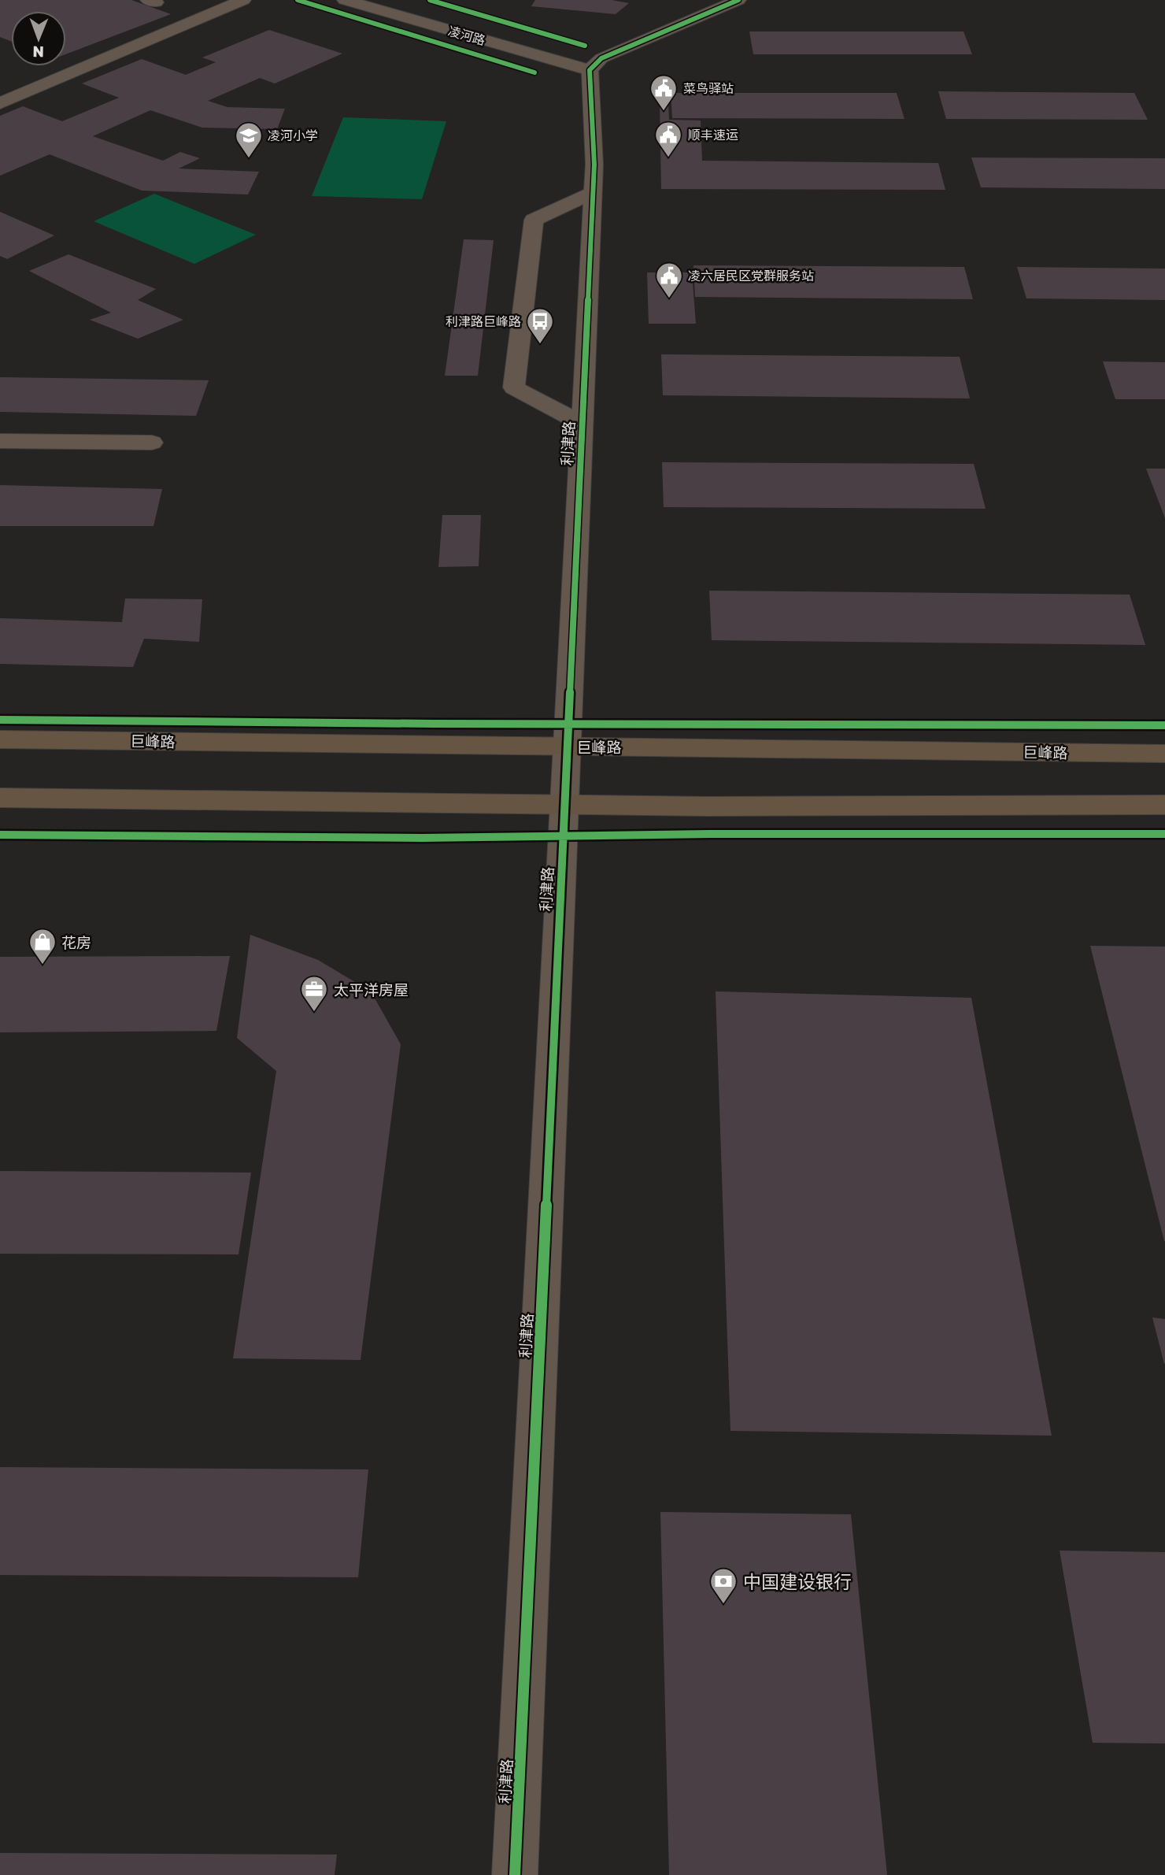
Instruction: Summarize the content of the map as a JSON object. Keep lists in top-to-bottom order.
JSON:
{
  "streets": {
    "main road": ["巨峰路"],
    "street": ["凌河路", "利津路"]
  },
  "crossings": [
    ["凌河路", "利津路"],
    ["利津路", "巨峰路"]
  ],
  "places": {
    "public building": ["菜鸟驿站", "顺丰速运", "凌六居民区党群服务站"],
    "school or university": ["凌河小学"],
    "bus stop": ["利津路巨峰路"],
    "shop": ["花房"],
    "office": ["太平洋房屋"],
    "bank": ["中国建设银行"]
  },
  "north": "bottom"
}
